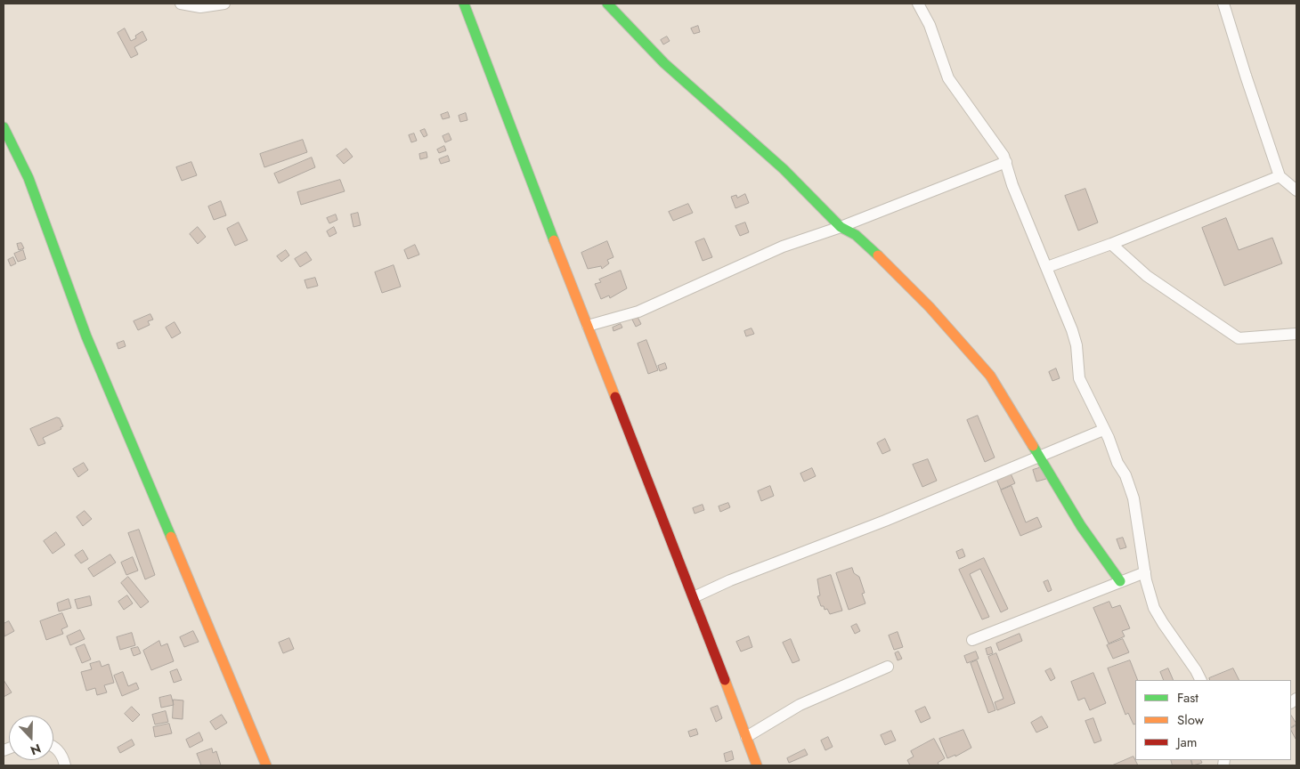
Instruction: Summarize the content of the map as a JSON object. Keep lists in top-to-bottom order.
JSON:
{
  "legend": ["Fast", "Slow", "Jam"],
  "north": "bottom"
}
